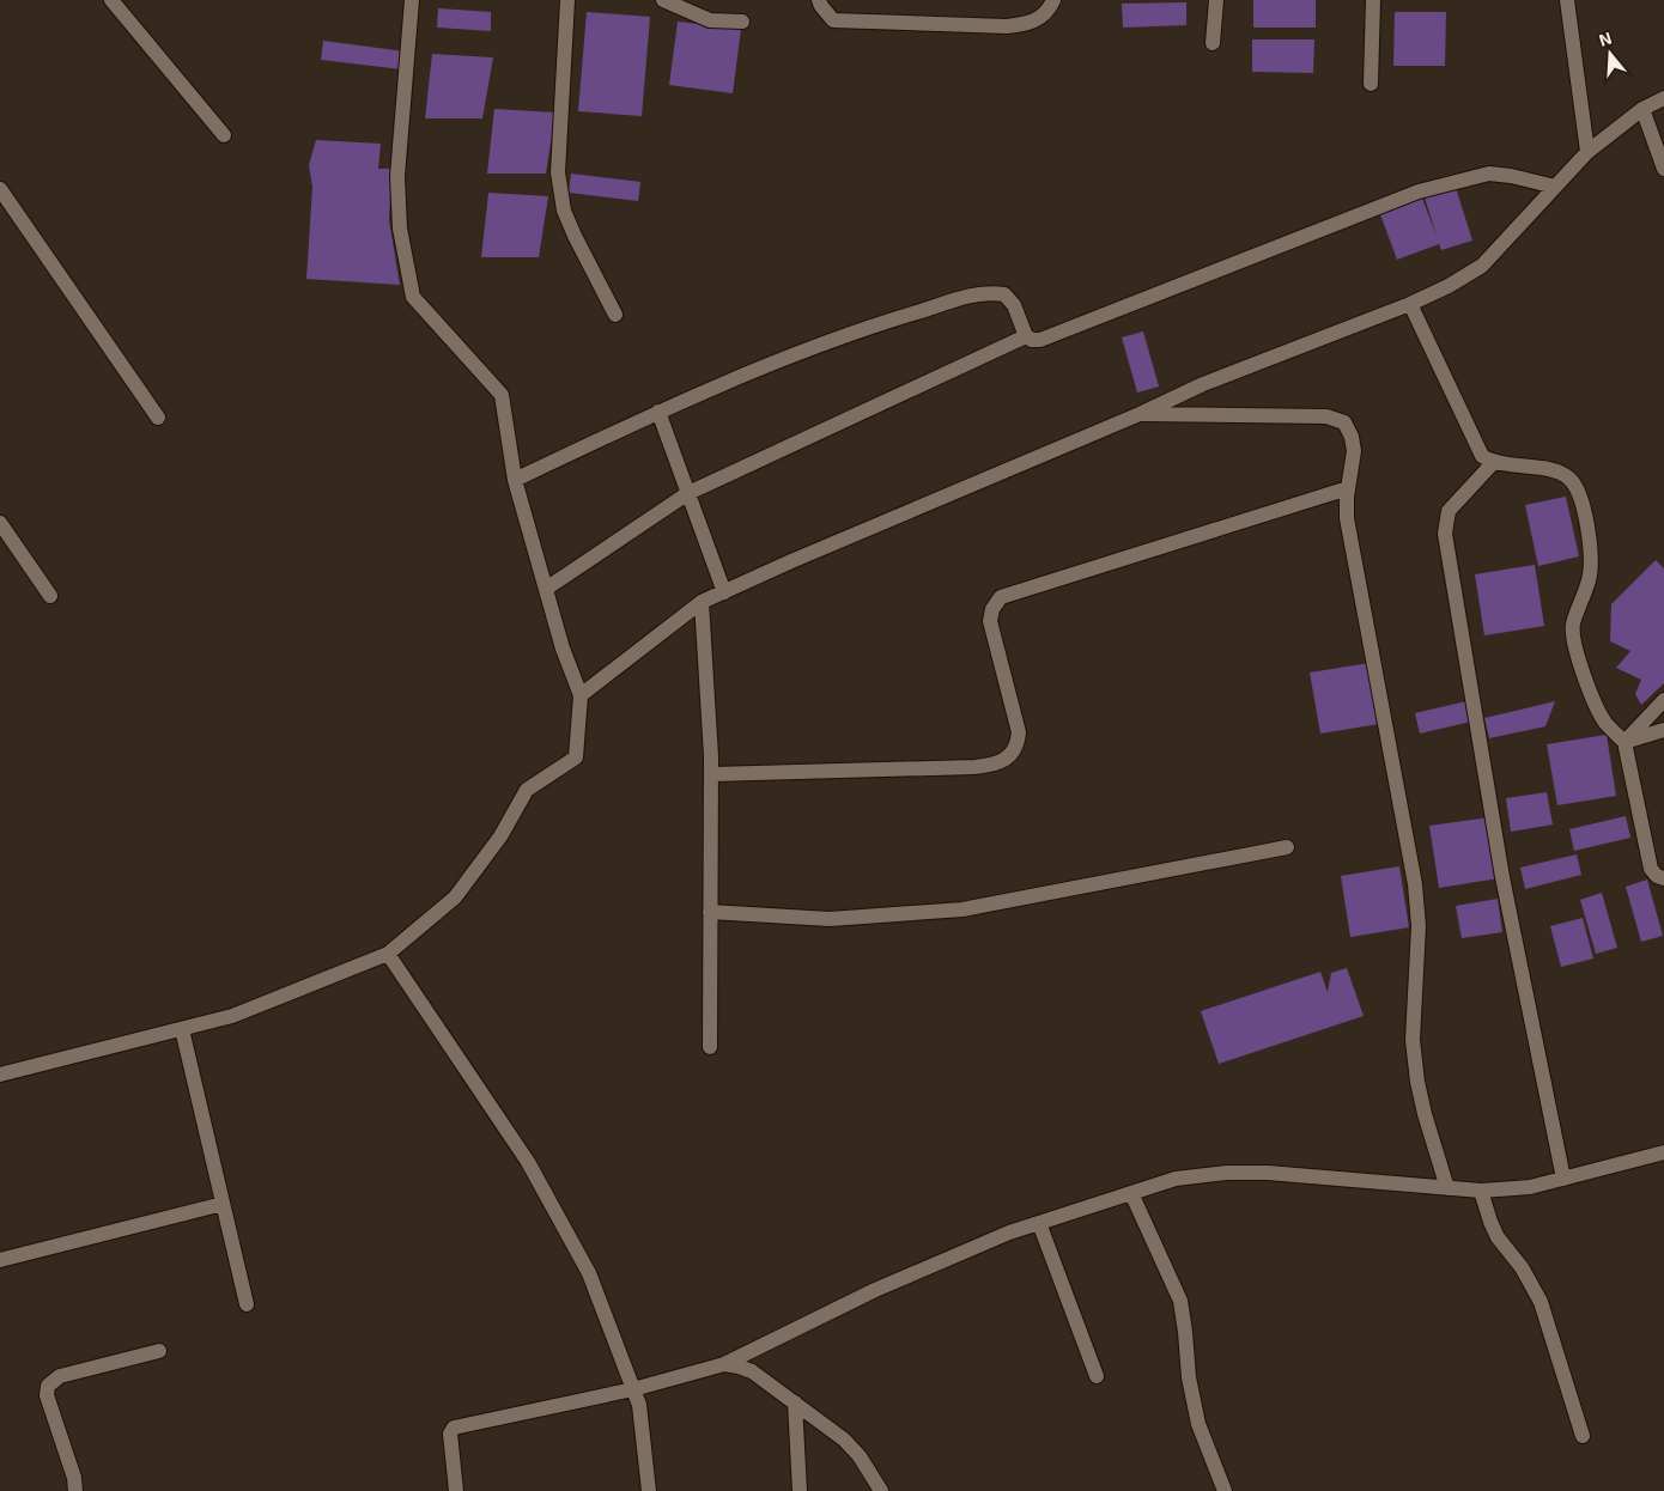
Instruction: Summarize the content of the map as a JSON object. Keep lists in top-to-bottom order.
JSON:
{
  "north": "top"
}
